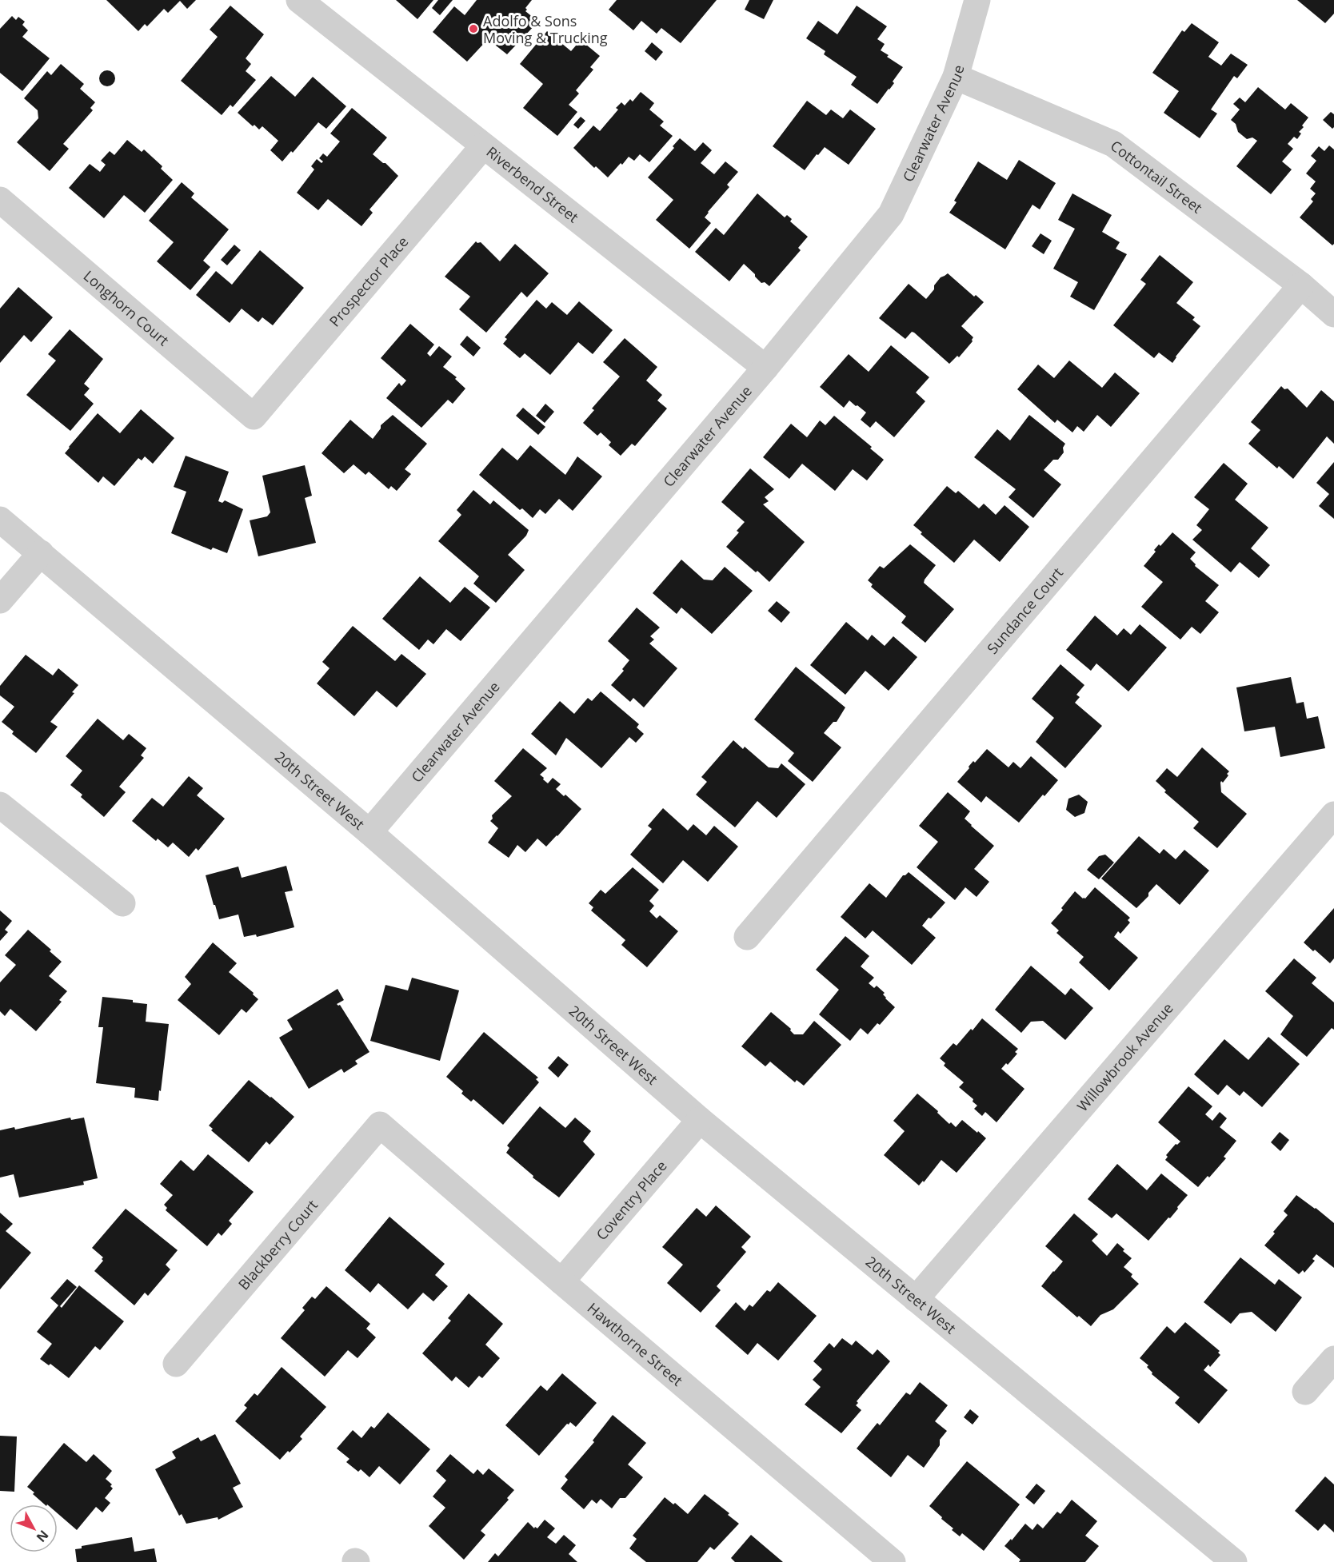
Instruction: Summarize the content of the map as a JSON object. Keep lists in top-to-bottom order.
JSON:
{
  "streets": {
    "street": [
      "Clearwater Avenue",
      "Cottontail Street",
      "Riverbend Street",
      "Prospector Place",
      "Longhorn Court",
      "Sundance Court",
      "20th Street West",
      "Willowbrook Avenue",
      "Coventry Place",
      "Blackberry Court",
      "Hawthorne Street"
    ]
  },
  "crossings": [
    ["Clearwater Avenue", "Cottontail Street"],
    ["Clearwater Avenue", "Riverbend Street"],
    ["Clearwater Avenue", "20th Street West"],
    ["Cottontail Street", "Sundance Court"],
    ["Riverbend Street", "Prospector Place"],
    ["Prospector Place", "Longhorn Court"],
    ["20th Street West", "Willowbrook Avenue"],
    ["20th Street West", "Coventry Place"],
    ["Coventry Place", "Hawthorne Street"],
    ["Blackberry Court", "Hawthorne Street"]
  ],
  "places": ["Adolfo & Sons Moving & Trucking"],
  "north": "bottom right"
}
